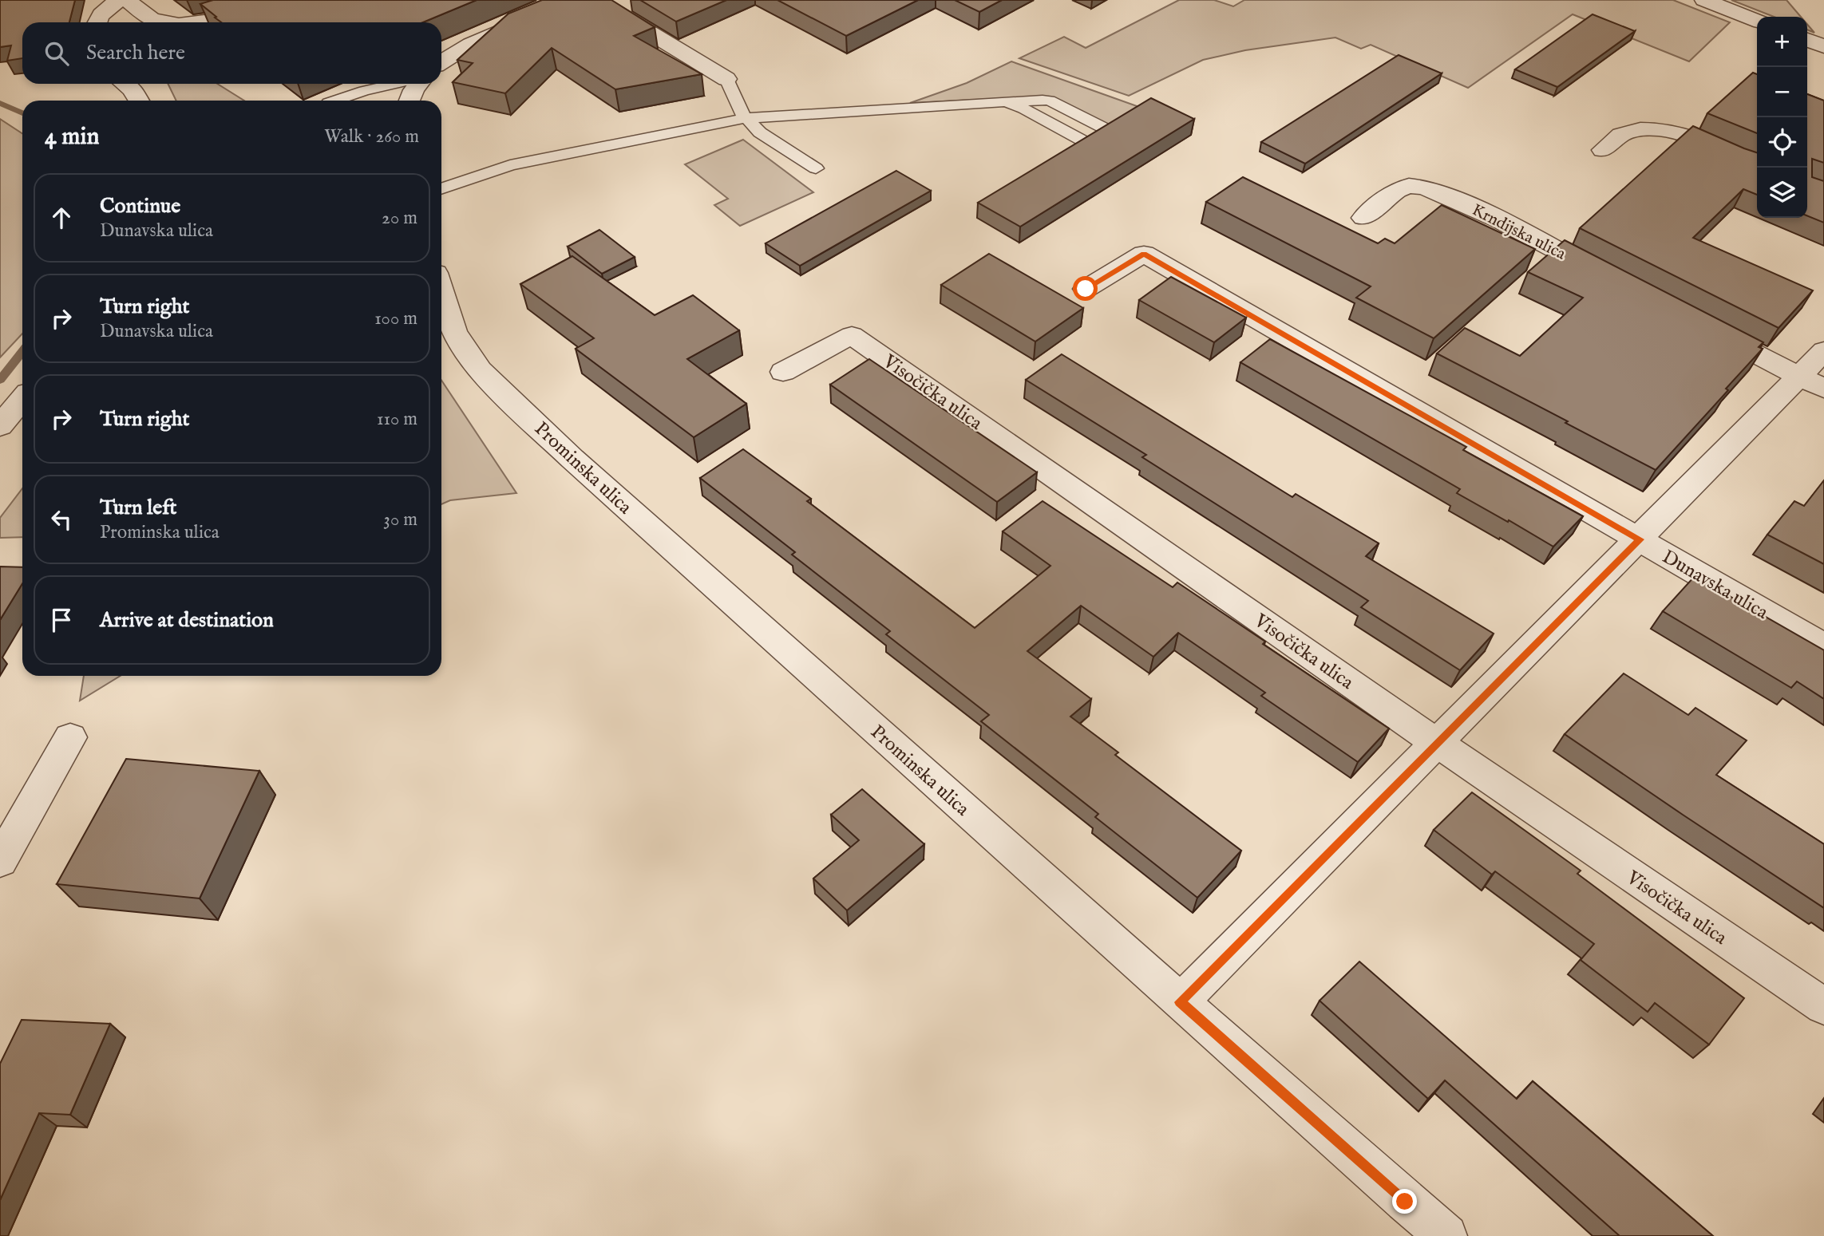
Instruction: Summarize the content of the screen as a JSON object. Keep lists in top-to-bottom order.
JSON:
{
  "streets": {
    "street": [
      "Krndijska ulica",
      "Visočička ulica",
      "Prominska ulica",
      "Dunavska ulica"
    ]
  },
  "page": {
    "map_buttons": ["+", "−"],
    "search": "Search here",
    "heading": ["4 min", "Walk · 260 m"],
    "list": [
      ["Continue", "Dunavska ulica", "20 m"],
      ["Turn right", "Dunavska ulica", "100 m"],
      ["Turn right", "110 m"],
      ["Turn left", "Prominska ulica", "30 m"],
      "Arrive at destination"
    ]
  }
}
